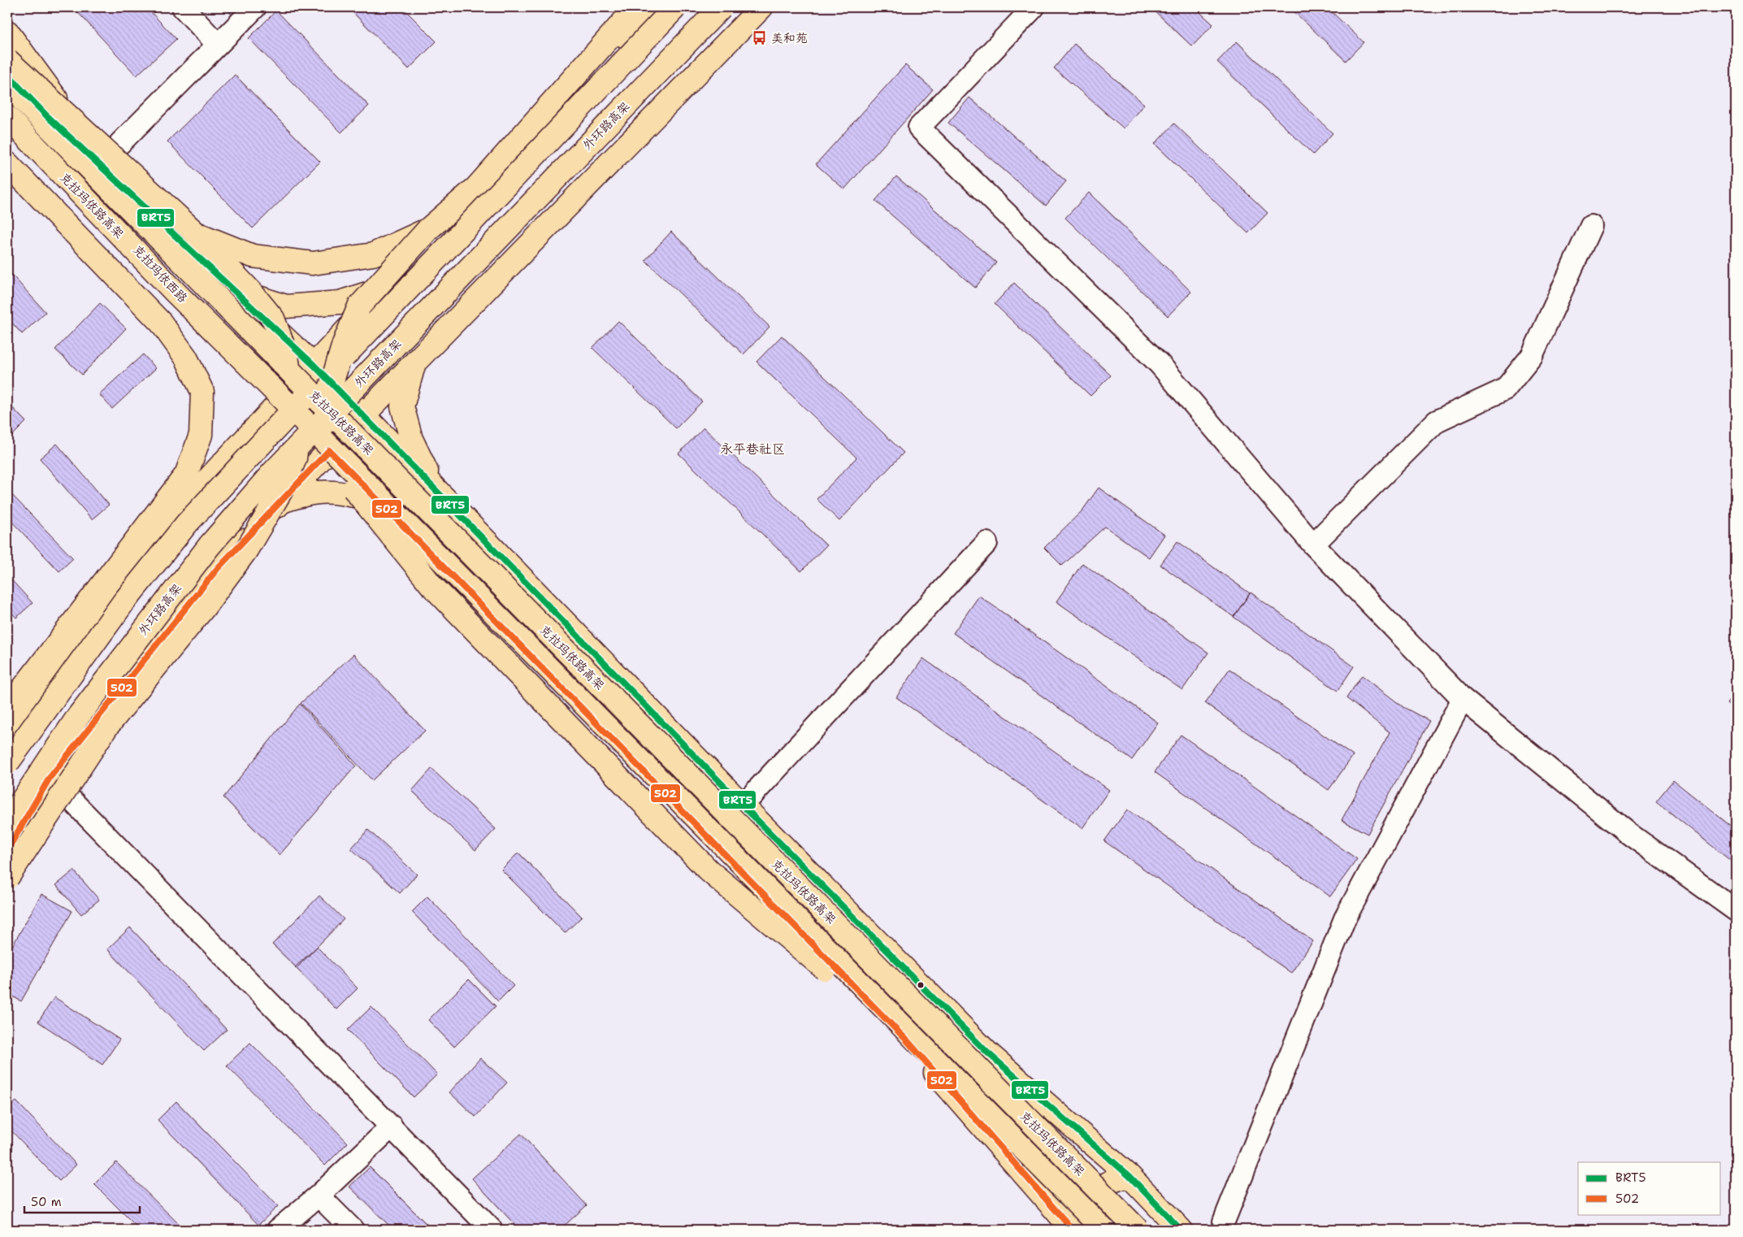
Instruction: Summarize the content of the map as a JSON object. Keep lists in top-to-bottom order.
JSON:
{
  "streets": {
    "main road": ["外环路高架", "克拉玛依路高架", "克拉玛依西路"]
  },
  "districts": ["永平巷社区"],
  "places": {
    "bus stop": ["美和苑"]
  },
  "lines": ["transit line BRT5", "transit line 502"],
  "legend": ["BRT5", "502"],
  "scale_bar": "50 m"
}
